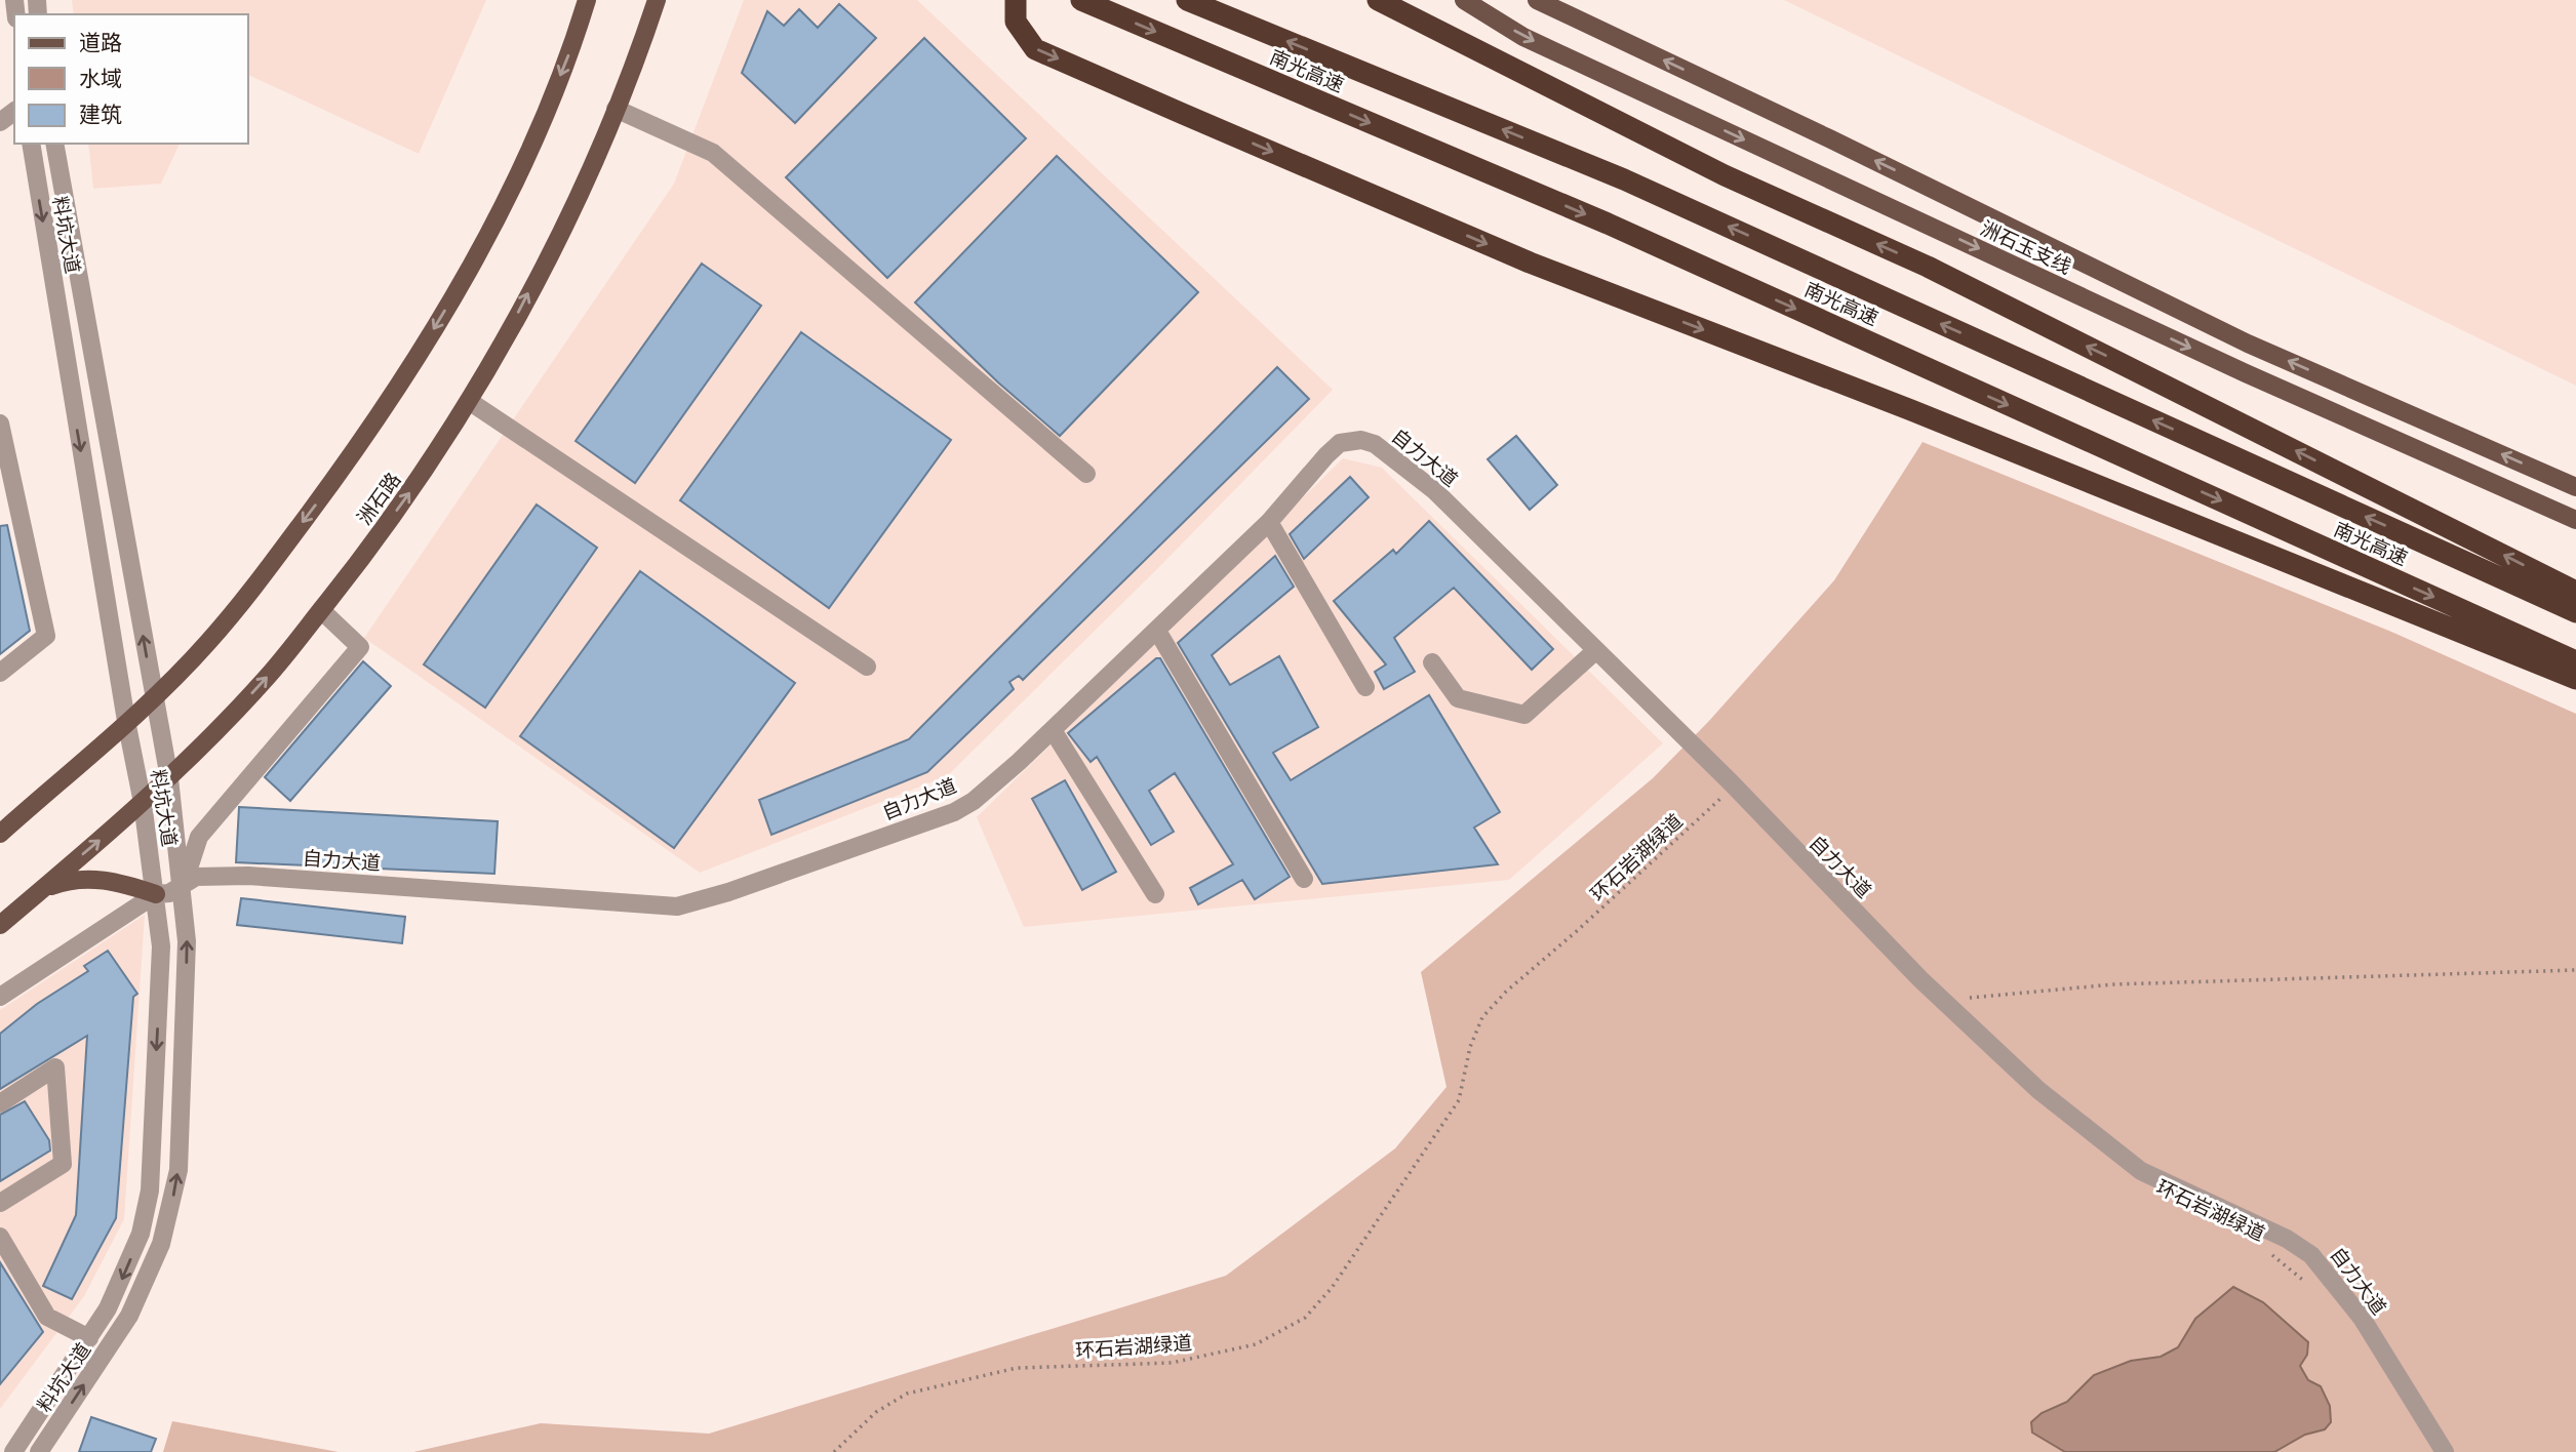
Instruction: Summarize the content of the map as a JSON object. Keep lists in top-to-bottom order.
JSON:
{
  "streets": {
    "highway": ["南光高速"],
    "main road": ["洲石玉支线", "洲石路"],
    "street": ["料坑大道", "自力大道"],
    "path": ["环石岩湖绿道"]
  },
  "crossings": [
    ["料坑大道", "自力大道"],
    ["料坑大道", "洲石路"]
  ],
  "legend": ["道路", "水域", "建筑"]
}
